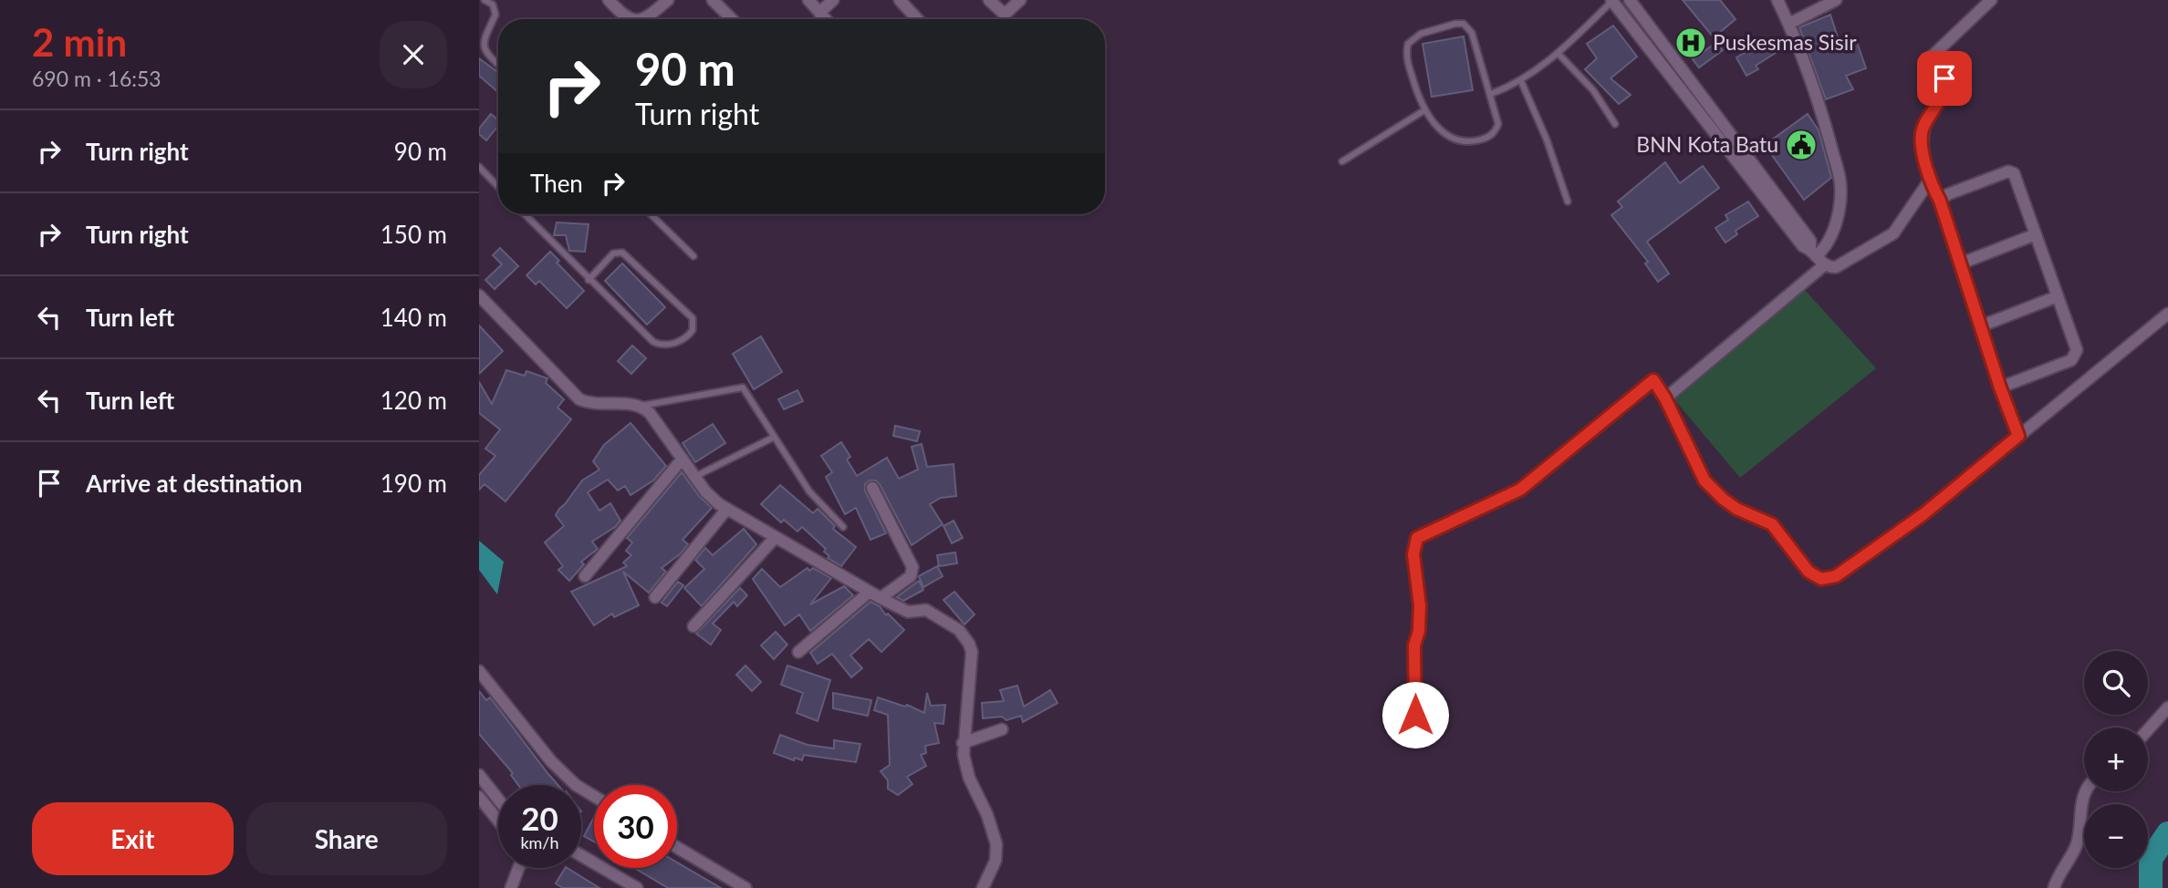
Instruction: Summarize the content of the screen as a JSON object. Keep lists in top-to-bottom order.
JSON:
{
  "places": {
    "hospital": ["Puskesmas Sisir"],
    "public building": ["BNN Kota Batu"]
  },
  "page": {
    "heading": ["2 min", "690 m · 16:53"],
    "turn": ["90 m", "Turn right"],
    "list": [
      {
        "name": "Turn right",
        "value": "90 m"
      },
      {
        "name": "Turn right",
        "value": "150 m"
      },
      {
        "name": "Turn left",
        "value": "140 m"
      },
      {
        "name": "Turn left",
        "value": "120 m"
      },
      {
        "name": "Arrive at destination",
        "value": "190 m"
      }
    ],
    "then": "Then",
    "map_buttons": ["+", "−"],
    "speed": "20 km/h",
    "limit": "30",
    "buttons": ["Exit", "Share"]
  }
}
